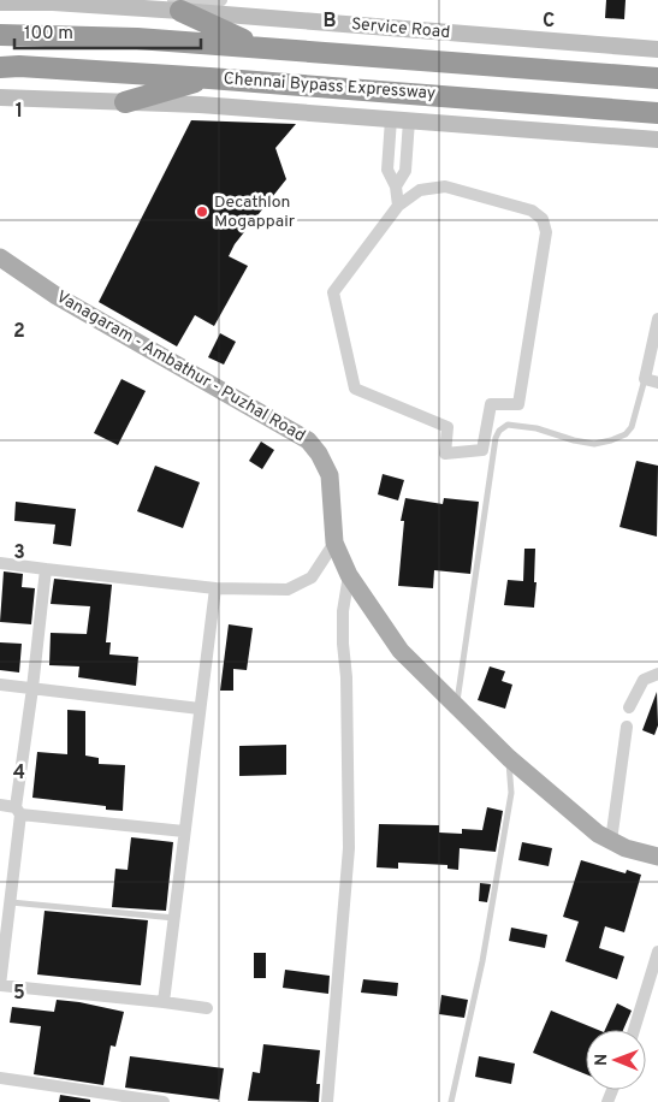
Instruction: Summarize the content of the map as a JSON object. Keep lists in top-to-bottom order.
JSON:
{
  "streets": {
    "highway": ["Chennai Bypass Expressway"],
    "main road": ["Vanagaram - Ambathur - Puzhal Road"],
    "street": ["Service Road"]
  },
  "places": ["Decathlon Mogappair"],
  "scale_bar": "100 m",
  "north": "left",
  "grid": {
    "columns": ["B", "C"],
    "rows": [
      "1",
      "2",
      "3",
      "4",
      "5"
    ]
  }
}
